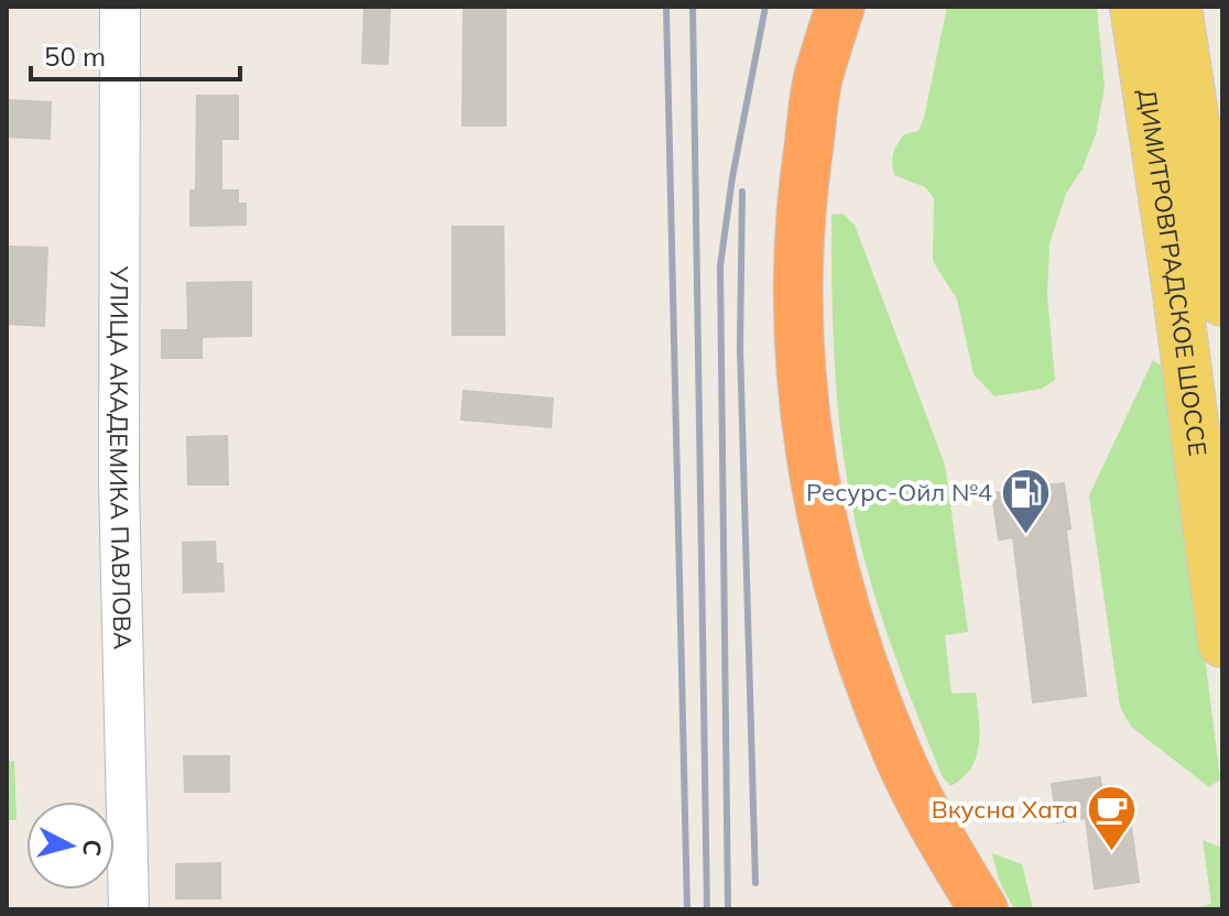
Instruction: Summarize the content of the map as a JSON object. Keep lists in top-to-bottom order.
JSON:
{
  "streets": {
    "main road": ["ДИМИТРОВГРАДСКОЕ ШОССЕ"],
    "street": ["УЛИЦА АКАДЕМИКА ПАВЛОВА"]
  },
  "places": {
    "fuel station": ["Ресурс-Ойл №4"],
    "cafe": ["Вкусна Хата"]
  },
  "scale_bar": "50 m",
  "north": "right"
}
